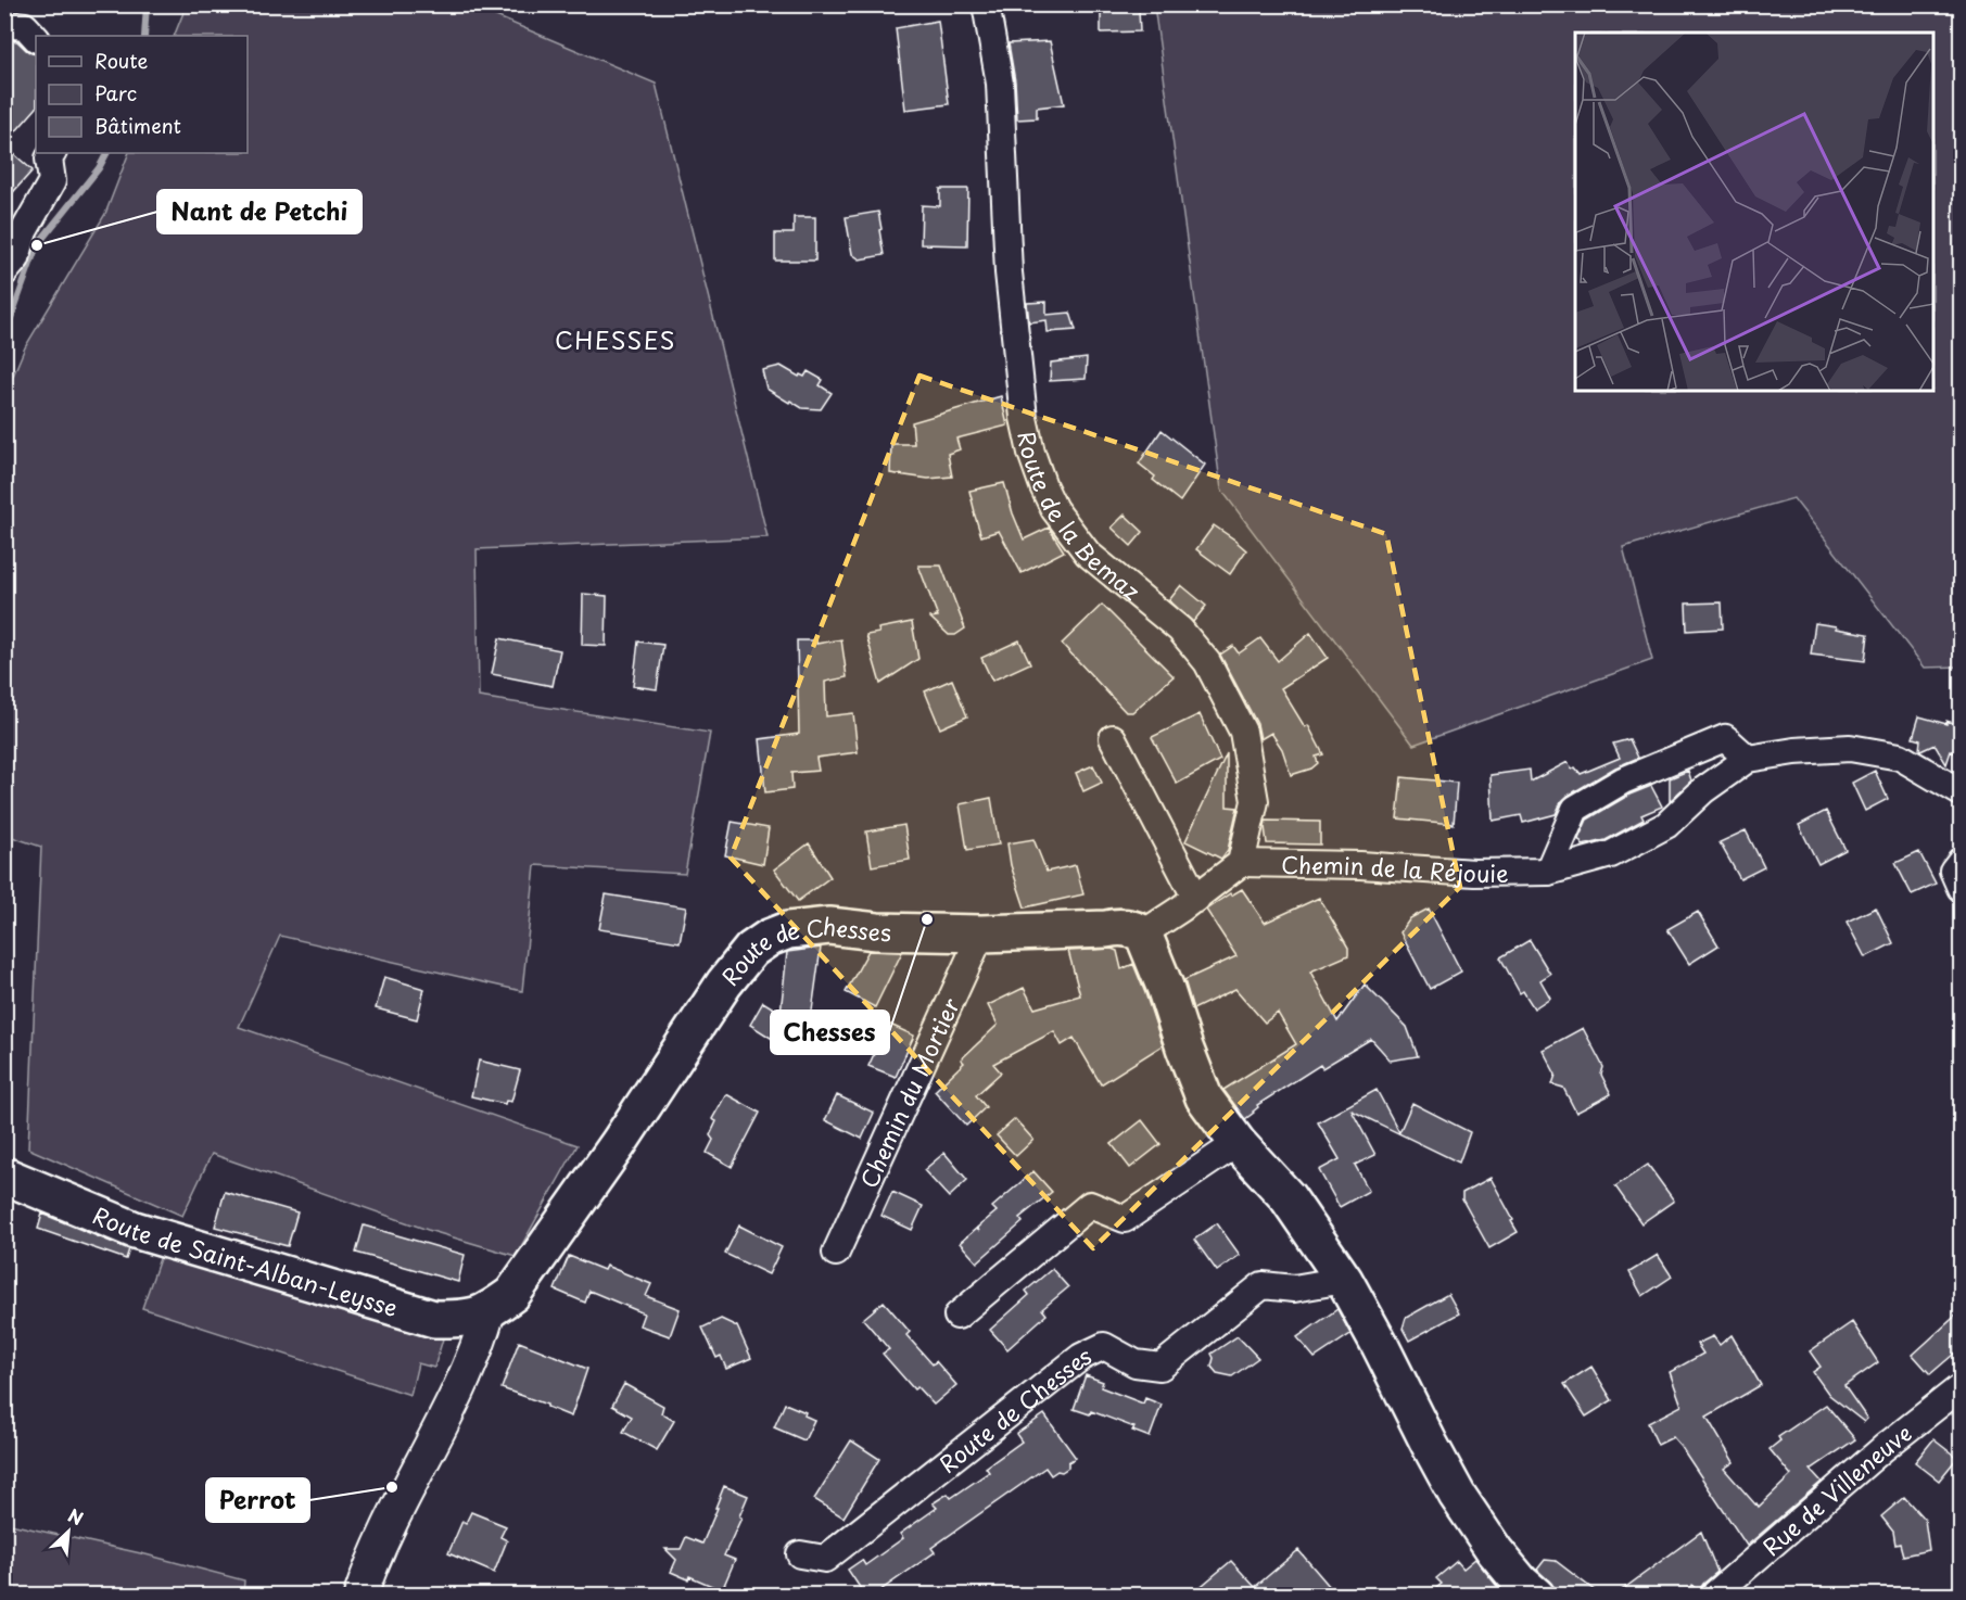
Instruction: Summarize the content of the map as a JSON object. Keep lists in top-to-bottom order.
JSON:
{
  "streets": {
    "main road": ["Route de Chesses", "Route de Saint-Alban-Leysse"],
    "street": [
      "Route de la Bemaz",
      "Chemin de la Réjouie",
      "Chemin du Mortier",
      "Rue de Villeneuve"
    ]
  },
  "crossings": [
    ["Route de la Bemaz", "Chemin de la Réjouie"],
    ["Route de Chesses", "Chemin du Mortier"],
    ["Route de Chesses", "Route de Saint-Alban-Leysse"]
  ],
  "districts": ["CHESSES"],
  "places": ["Nant de Petchi", "Chesses", "Perrot"],
  "legend": ["Route", "Parc", "Bâtiment"],
  "north": "top right"
}
